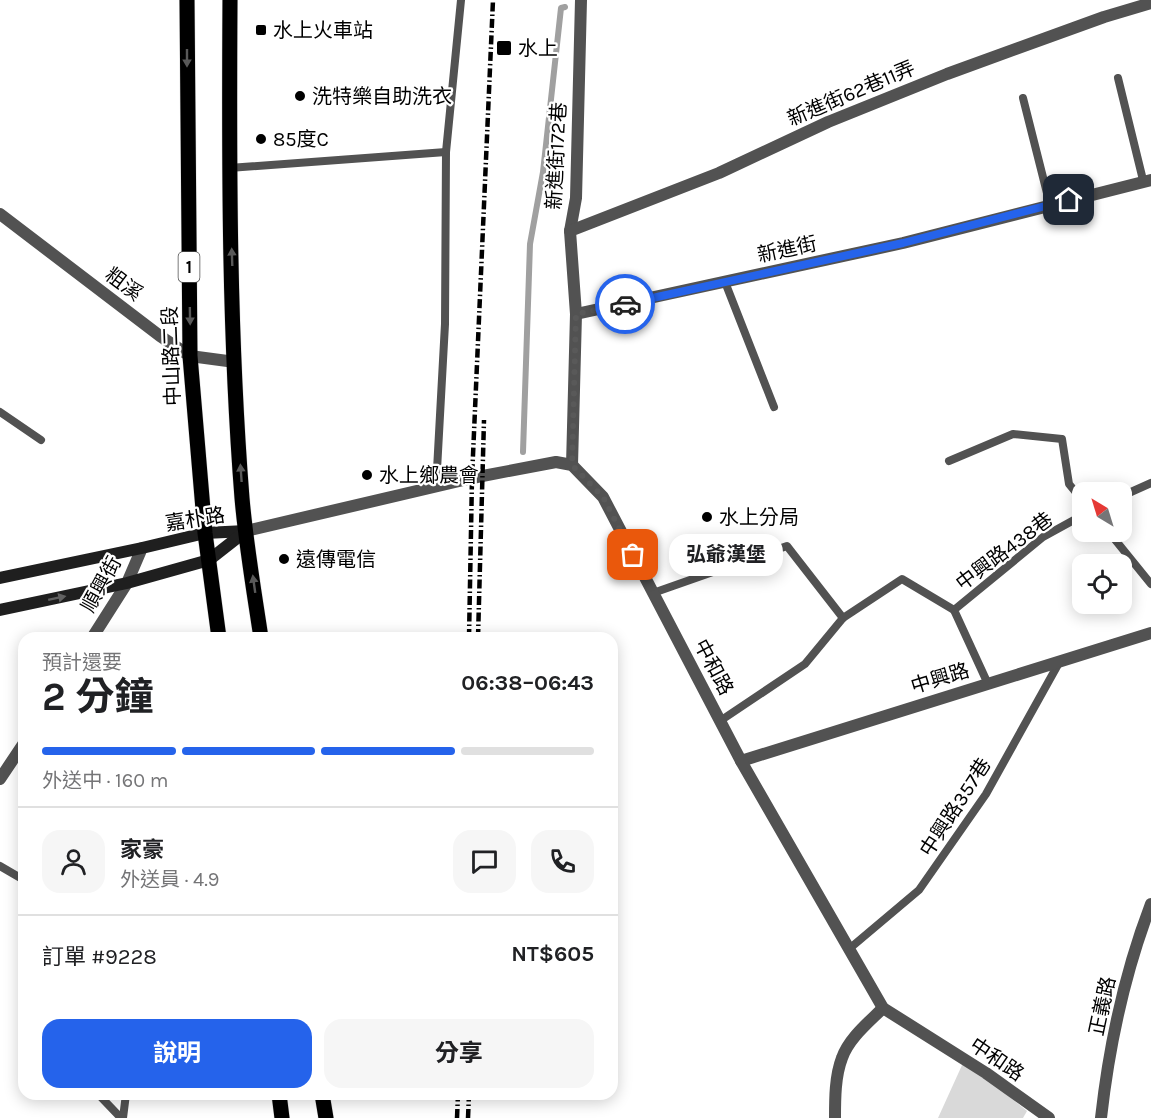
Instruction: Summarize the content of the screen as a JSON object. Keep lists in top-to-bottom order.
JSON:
{
  "streets": {
    "main road": ["1", "中山路二段", "嘉朴路"],
    "street": [
      "新進街62巷11弄",
      "新進街172巷",
      "新進街",
      "粗溪",
      "順興街",
      "中和路",
      "中興路",
      "正義路"
    ],
    "lane": ["中興路438巷", "中興路357巷"]
  },
  "crossings": [
    ["新進街62巷11弄", "新進街172巷"],
    ["新進街172巷", "新進街"],
    ["粗溪", "中山路二段"],
    ["中山路二段", "嘉朴路"],
    ["嘉朴路", "順興街"],
    ["中興路438巷", "中興路"],
    ["中和路", "中興路"],
    ["中和路", "中興路357巷"],
    ["中興路", "中興路357巷"]
  ],
  "places": {
    "transit": ["水上火車站", "水上"],
    "other": [
      "洗特樂自助洗衣",
      "85度C",
      "水上鄉農會",
      "水上分局",
      "弘爺漢堡",
      "遠傳電信"
    ]
  },
  "north": "top left",
  "page": {
    "bubble": "弘爺漢堡",
    "heading": ["2 分鐘", "預計還要", "06:38–06:43"],
    "panel": [
      "家豪",
      "外送員 · 4.9",
      "訂單 #9228",
      "NT$605"
    ],
    "bar": "外送中 · 160 m",
    "buttons": ["說明", "分享"]
  }
}
